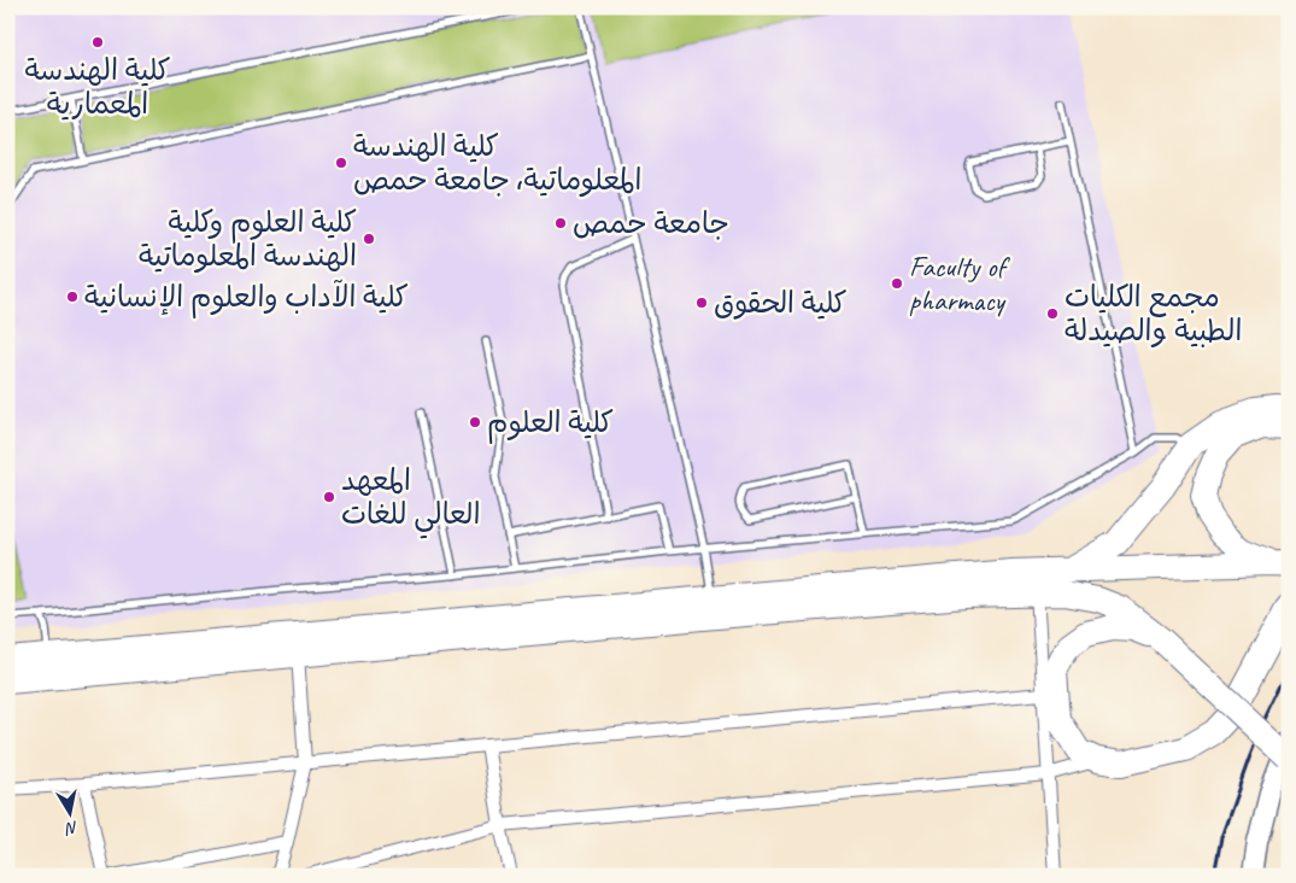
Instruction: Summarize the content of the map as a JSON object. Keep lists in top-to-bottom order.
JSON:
{
  "places": [
    "كلية الهندسة المعمارية",
    "كلية الهندسة المعلوماتية، جامعة حمص",
    "جامعة حمص",
    "كلية العلوم وكلية الهندسة المعلوماتية",
    "Faculty of pharmacy",
    "كلية الآداب والعلوم الإنسانية",
    "كلية الحقوق",
    "مجمع الكليات الطبية والصيدلة",
    "كلية العلوم",
    "المعهد العالي للغات"
  ],
  "north": "bottom"
}
